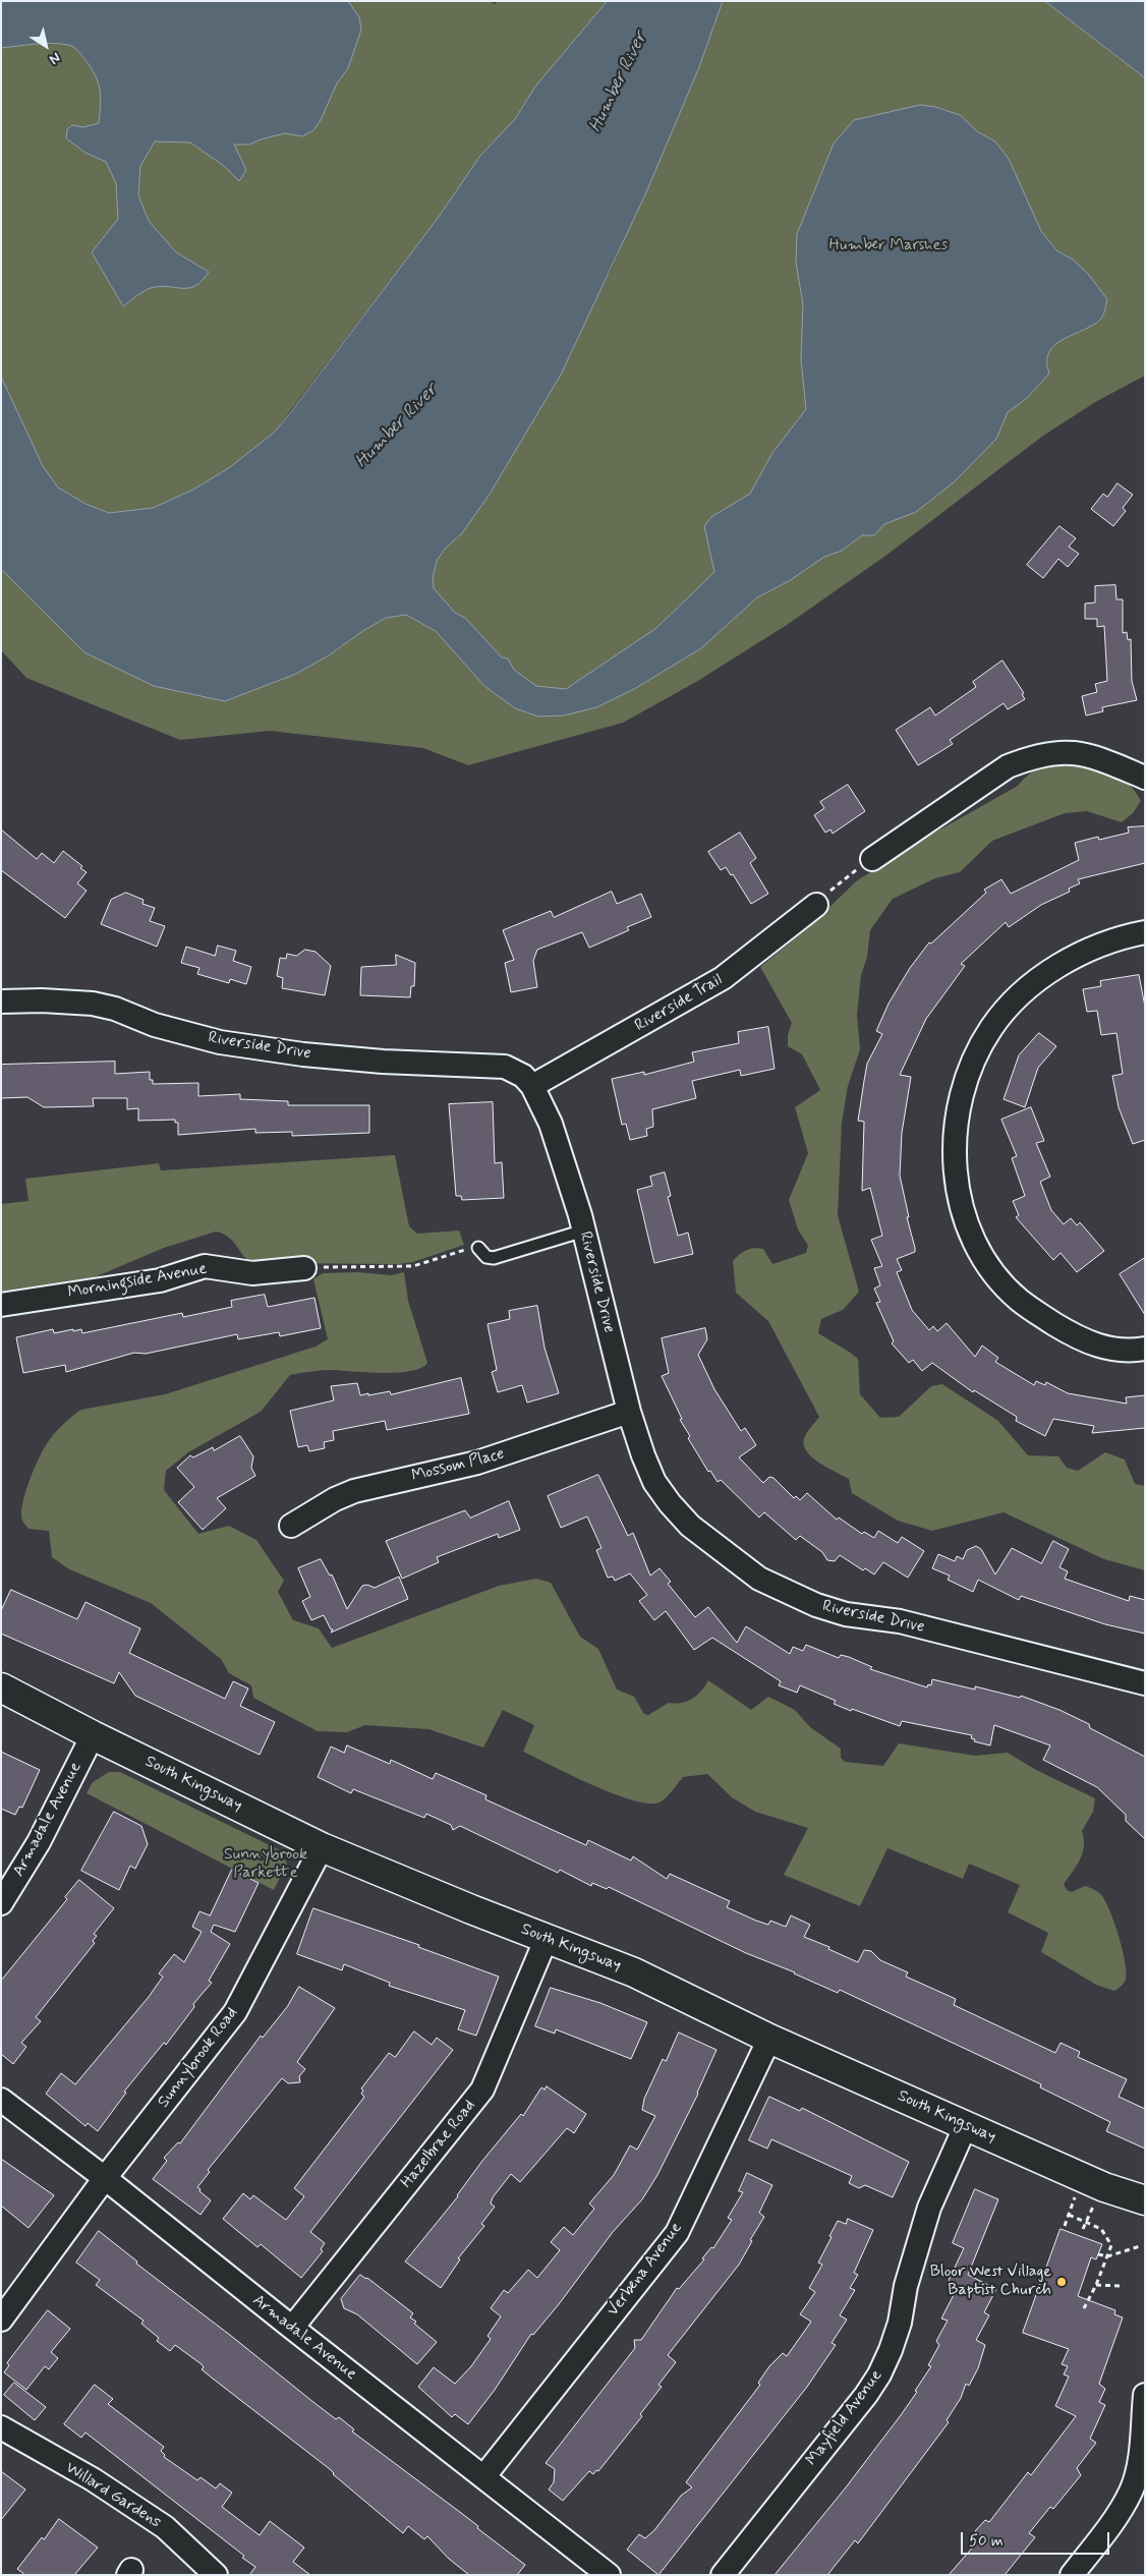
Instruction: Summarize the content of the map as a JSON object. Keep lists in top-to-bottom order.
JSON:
{
  "streets": {
    "street": [
      "Riverside Trail",
      "Riverside Drive",
      "Morningside Avenue",
      "Mossom Place",
      "South Kingsway",
      "Armadale Avenue",
      "Sunnybrook Road",
      "Hazelbrae Road",
      "Verbena Avenue",
      "Mayfield Avenue",
      "Willard Gardens"
    ]
  },
  "crossings": [
    ["Riverside Trail", "Riverside Drive"],
    ["Riverside Drive", "Mossom Place"],
    ["South Kingsway", "Armadale Avenue"],
    ["South Kingsway", "Sunnybrook Road"],
    ["South Kingsway", "Hazelbrae Road"],
    ["South Kingsway", "Verbena Avenue"],
    ["South Kingsway", "Mayfield Avenue"],
    ["Armadale Avenue", "Sunnybrook Road"],
    ["Armadale Avenue", "Hazelbrae Road"],
    ["Armadale Avenue", "Verbena Avenue"]
  ],
  "water": ["Humber River"],
  "parks": ["Humber Marshes", "Sunnybrook Parkette"],
  "places": ["Bloor West Village Baptist Church"],
  "scale_bar": "50 m",
  "north": "bottom right"
}
